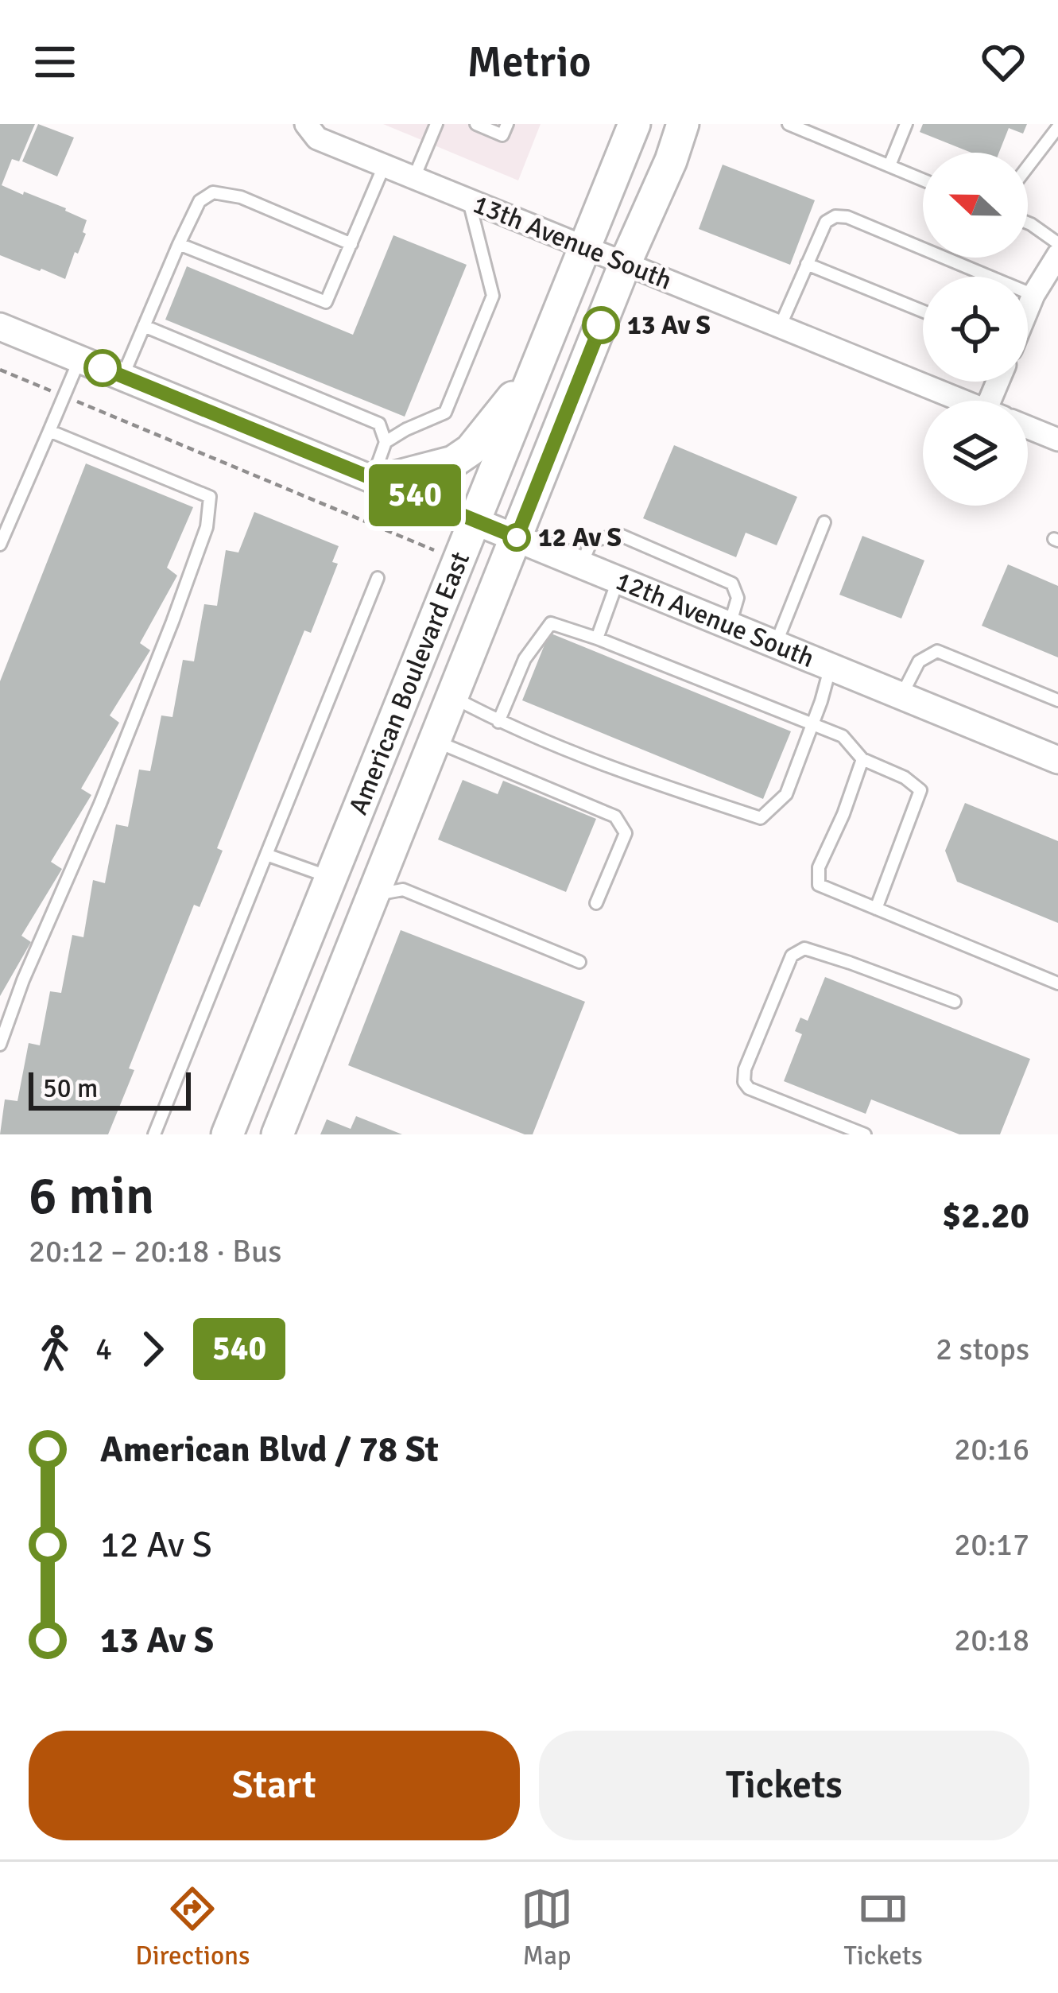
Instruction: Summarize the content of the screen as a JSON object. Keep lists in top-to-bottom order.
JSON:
{
  "streets": {
    "main road": ["American Boulevard East"],
    "street": ["13th Avenue South", "12th Avenue South"]
  },
  "crossings": [
    ["13th Avenue South", "American Boulevard East"],
    ["12th Avenue South", "American Boulevard East"]
  ],
  "places": ["13 Av S", "12 Av S"],
  "lines": ["bus line 540"],
  "scale_bar": "50 m",
  "north": "left",
  "page": {
    "header": "Metrio",
    "on_map": "540",
    "scale": "50 m",
    "heading": ["6 min", "20:12 – 20:18 · Bus", "$2.20"],
    "legs": ["4", "540", "2 stops"],
    "list": [
      {
        "name": "American Blvd / 78 St",
        "value": "20:16"
      },
      {
        "name": "12 Av S",
        "value": "20:17"
      },
      {
        "name": "13 Av S",
        "value": "20:18"
      }
    ],
    "buttons": ["Start", "Tickets"],
    "tabs": ["Directions", "Map", "Tickets"]
  }
}
